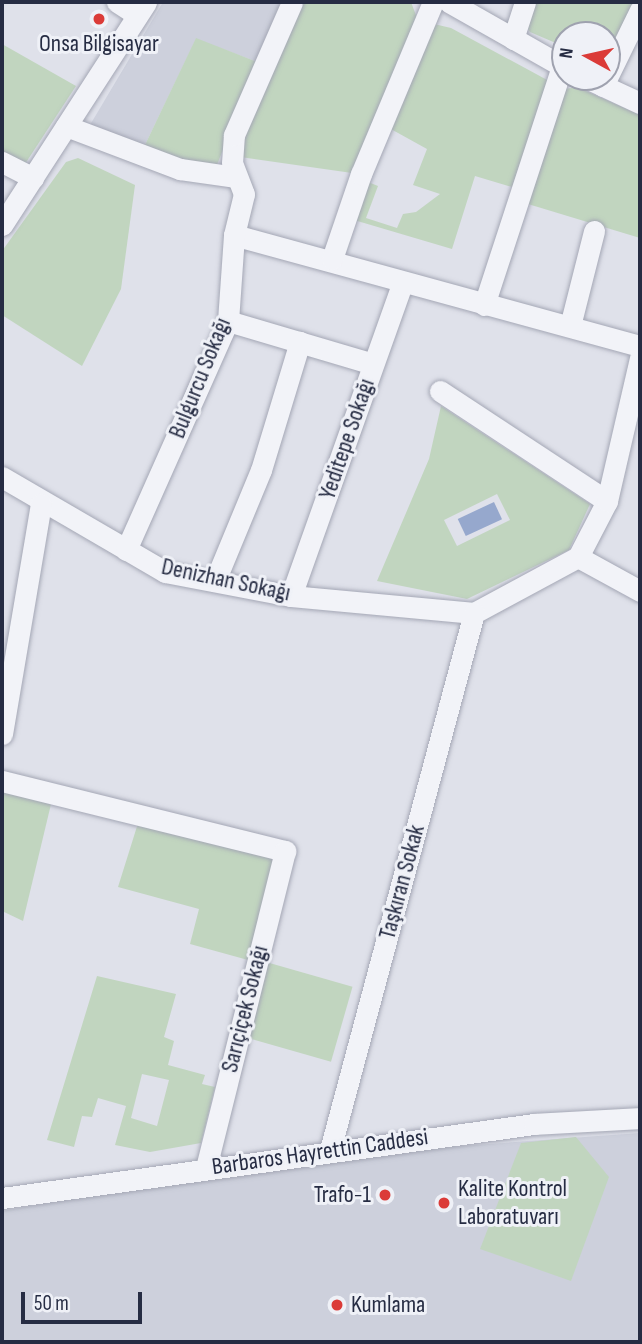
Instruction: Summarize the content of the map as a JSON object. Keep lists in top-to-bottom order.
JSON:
{
  "streets": {
    "street": [
      "Bulgurcu Sokağı",
      "Yeditepe Sokağı",
      "Denizhan Sokağı",
      "Taşkıran Sokak",
      "Sarıçiçek Sokağı",
      "Barbaros Hayrettin Caddesi"
    ]
  },
  "crossings": [
    ["Bulgurcu Sokağı", "Denizhan Sokağı"],
    ["Yeditepe Sokağı", "Denizhan Sokağı"],
    ["Denizhan Sokağı", "Taşkıran Sokak"],
    ["Taşkıran Sokak", "Barbaros Hayrettin Caddesi"],
    ["Sarıçiçek Sokağı", "Barbaros Hayrettin Caddesi"]
  ],
  "places": [
    "Onsa Bilgisayar",
    "Trafo-1",
    "Kalite Kontrol Laboratuvarı",
    "Kumlama"
  ],
  "scale_bar": "50 m",
  "north": "left"
}
